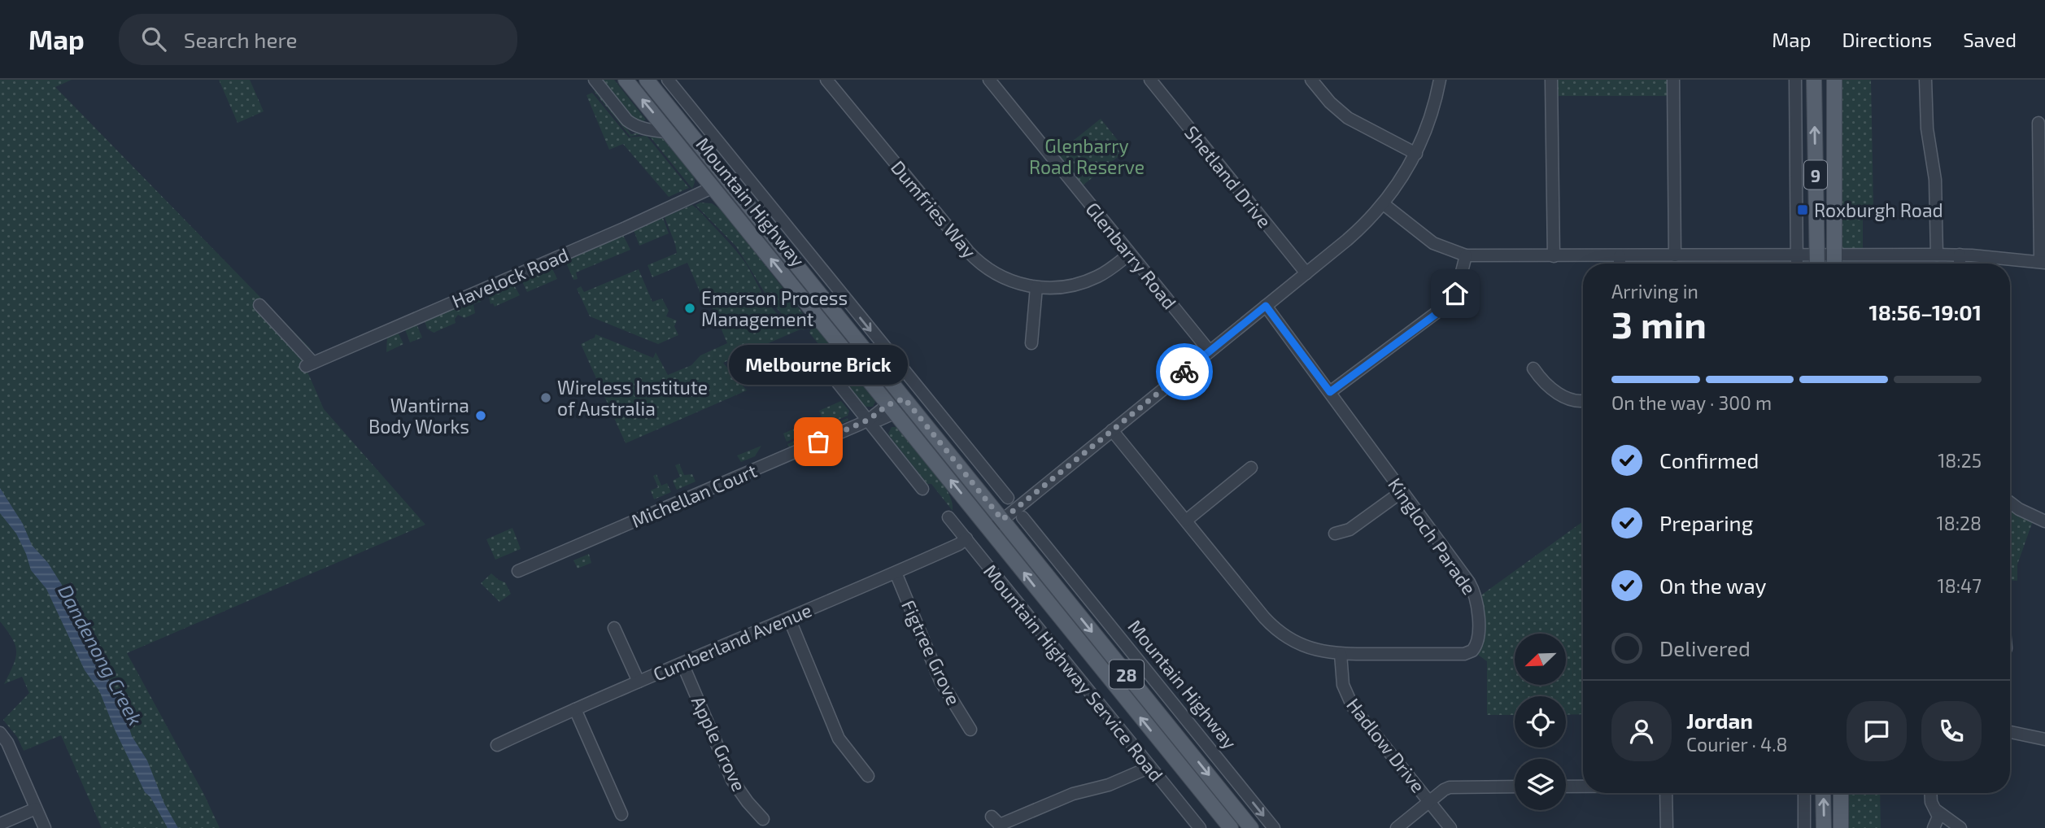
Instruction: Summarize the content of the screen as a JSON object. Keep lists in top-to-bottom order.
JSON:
{
  "streets": {
    "main road": ["9", "Mountain Highway", "28"],
    "street": [
      "Shetland Drive",
      "Dumfries Way",
      "Glenbarry Road",
      "Havelock Road",
      "Michellan Court",
      "Kingloch Parade",
      "Cumberland Avenue",
      "Figtree Grove",
      "Mountain Highway Service Road",
      "Apple Grove",
      "Hadlow Drive"
    ]
  },
  "crossings": [
    ["Mountain Highway", "Havelock Road"],
    ["Mountain Highway", "Michellan Court"],
    ["Dumfries Way", "Glenbarry Road"],
    ["Kingloch Parade", "Hadlow Drive"],
    ["Cumberland Avenue", "Figtree Grove"],
    ["Cumberland Avenue", "Mountain Highway Service Road"],
    ["Cumberland Avenue", "Apple Grove"]
  ],
  "water": ["Dandenong Creek"],
  "parks": ["Glenbarry Road Reserve"],
  "places": {
    "transit": ["Roxburgh Road"],
    "other": [
      "Emerson Process Management",
      "Wireless Institute of Australia",
      "Wantirna Body Works",
      "Melbourne Brick"
    ]
  },
  "north": "bottom left",
  "page": {
    "header": "Map",
    "search": "Search here",
    "nav": ["Map", "Directions", "Saved"],
    "heading": ["3 min", "Arriving in", "18:56–19:01"],
    "panel": ["Jordan", "Courier · 4.8"],
    "bubble": "Melbourne Brick",
    "bar": "On the way · 300 m",
    "list": [
      ["Confirmed", "18:25"],
      ["Preparing", "18:28"],
      ["On the way", "18:47"],
      "Delivered"
    ]
  }
}
